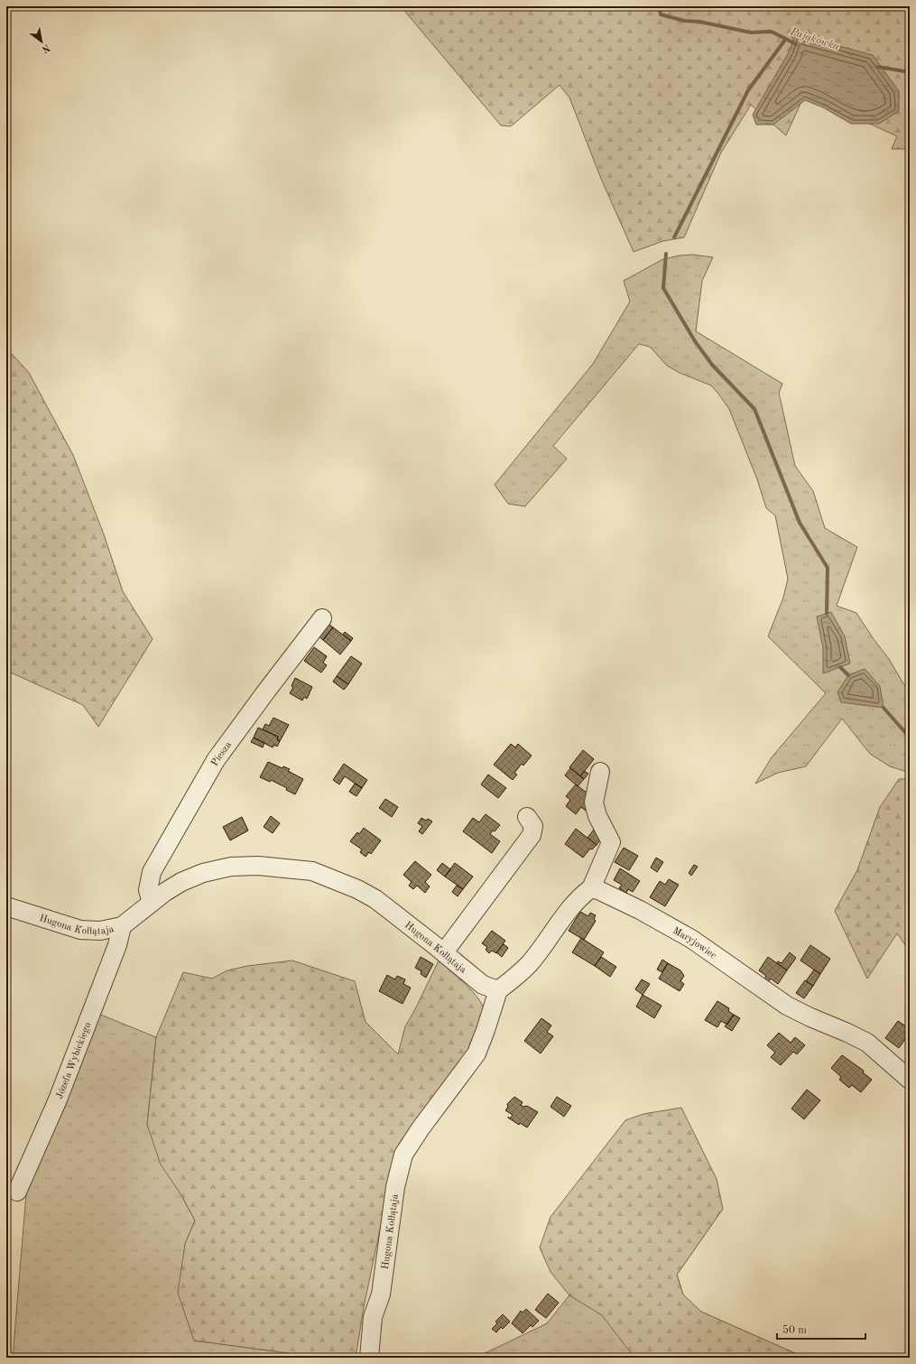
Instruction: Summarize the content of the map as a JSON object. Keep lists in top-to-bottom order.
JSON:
{
  "streets": {
    "street": [
      "Piesza",
      "Hugona Kołłątaja",
      "Maryjowiec",
      "Józefa Wybickiego"
    ]
  },
  "crossings": [
    ["Piesza", "Hugona Kołłątaja"],
    ["Hugona Kołłątaja", "Józefa Wybickiego"]
  ],
  "water": ["Pająkówka"],
  "scale_bar": "50 m",
  "north": "bottom right"
}
